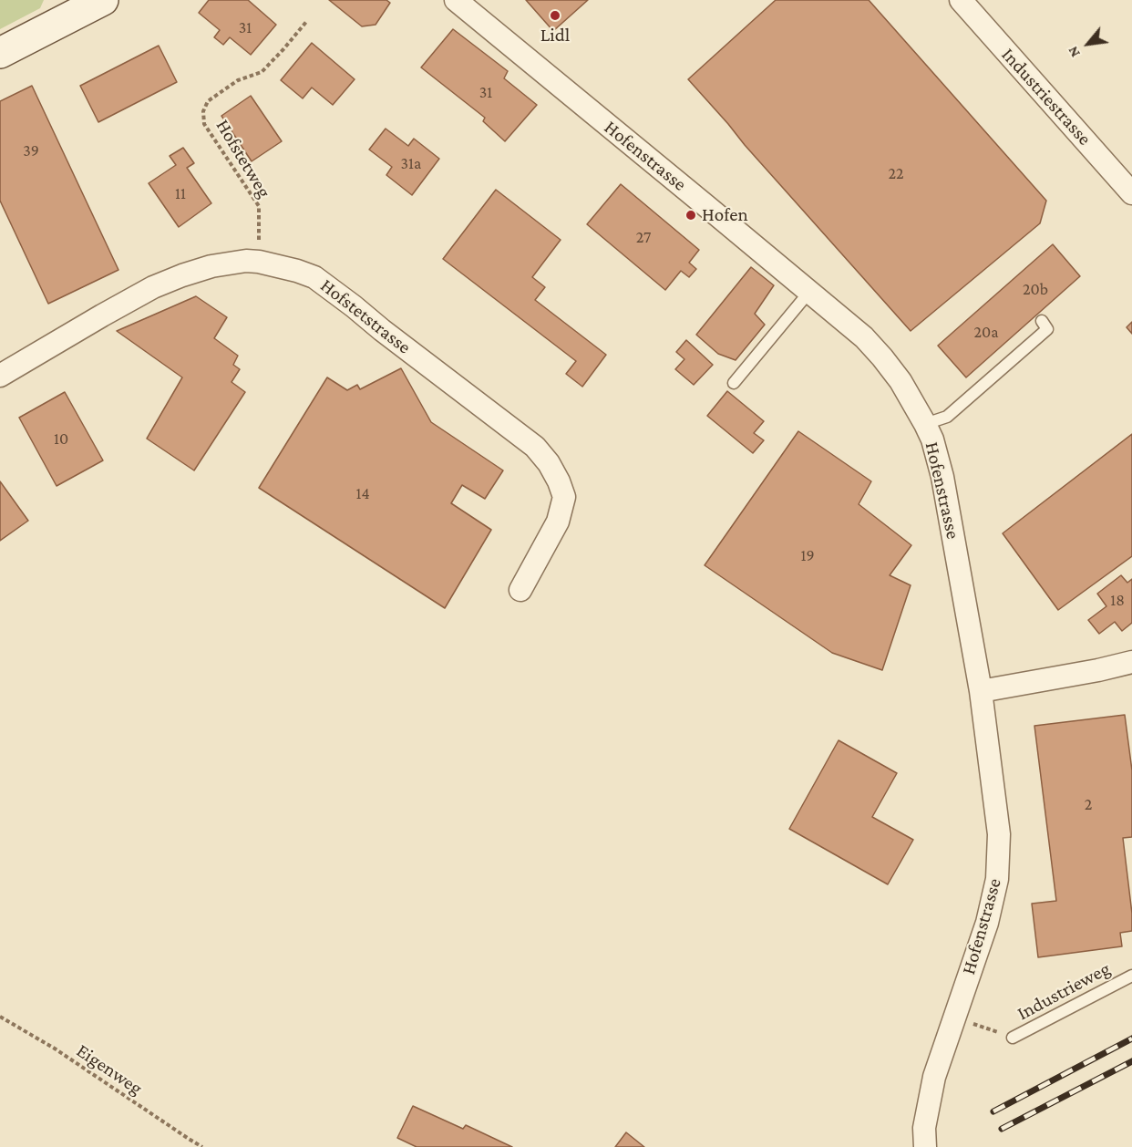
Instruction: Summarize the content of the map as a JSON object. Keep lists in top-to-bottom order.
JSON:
{
  "streets": {
    "street": ["Industriestrasse", "Hofenstrasse", "Hofstetstrasse"],
    "lane": ["Industrieweg"],
    "path": ["Hofstetweg", "Eigenweg"]
  },
  "crossings": [
    ["Hofstetweg", "Hofstetstrasse"]
  ],
  "places": ["Lidl", "Hofen"],
  "house_numbers": [
    "31",
    "31",
    "39",
    "31a",
    "22",
    "11",
    "27",
    "20b",
    "20a",
    "10",
    "14",
    "19",
    "18",
    "2"
  ],
  "north": "bottom left"
}
